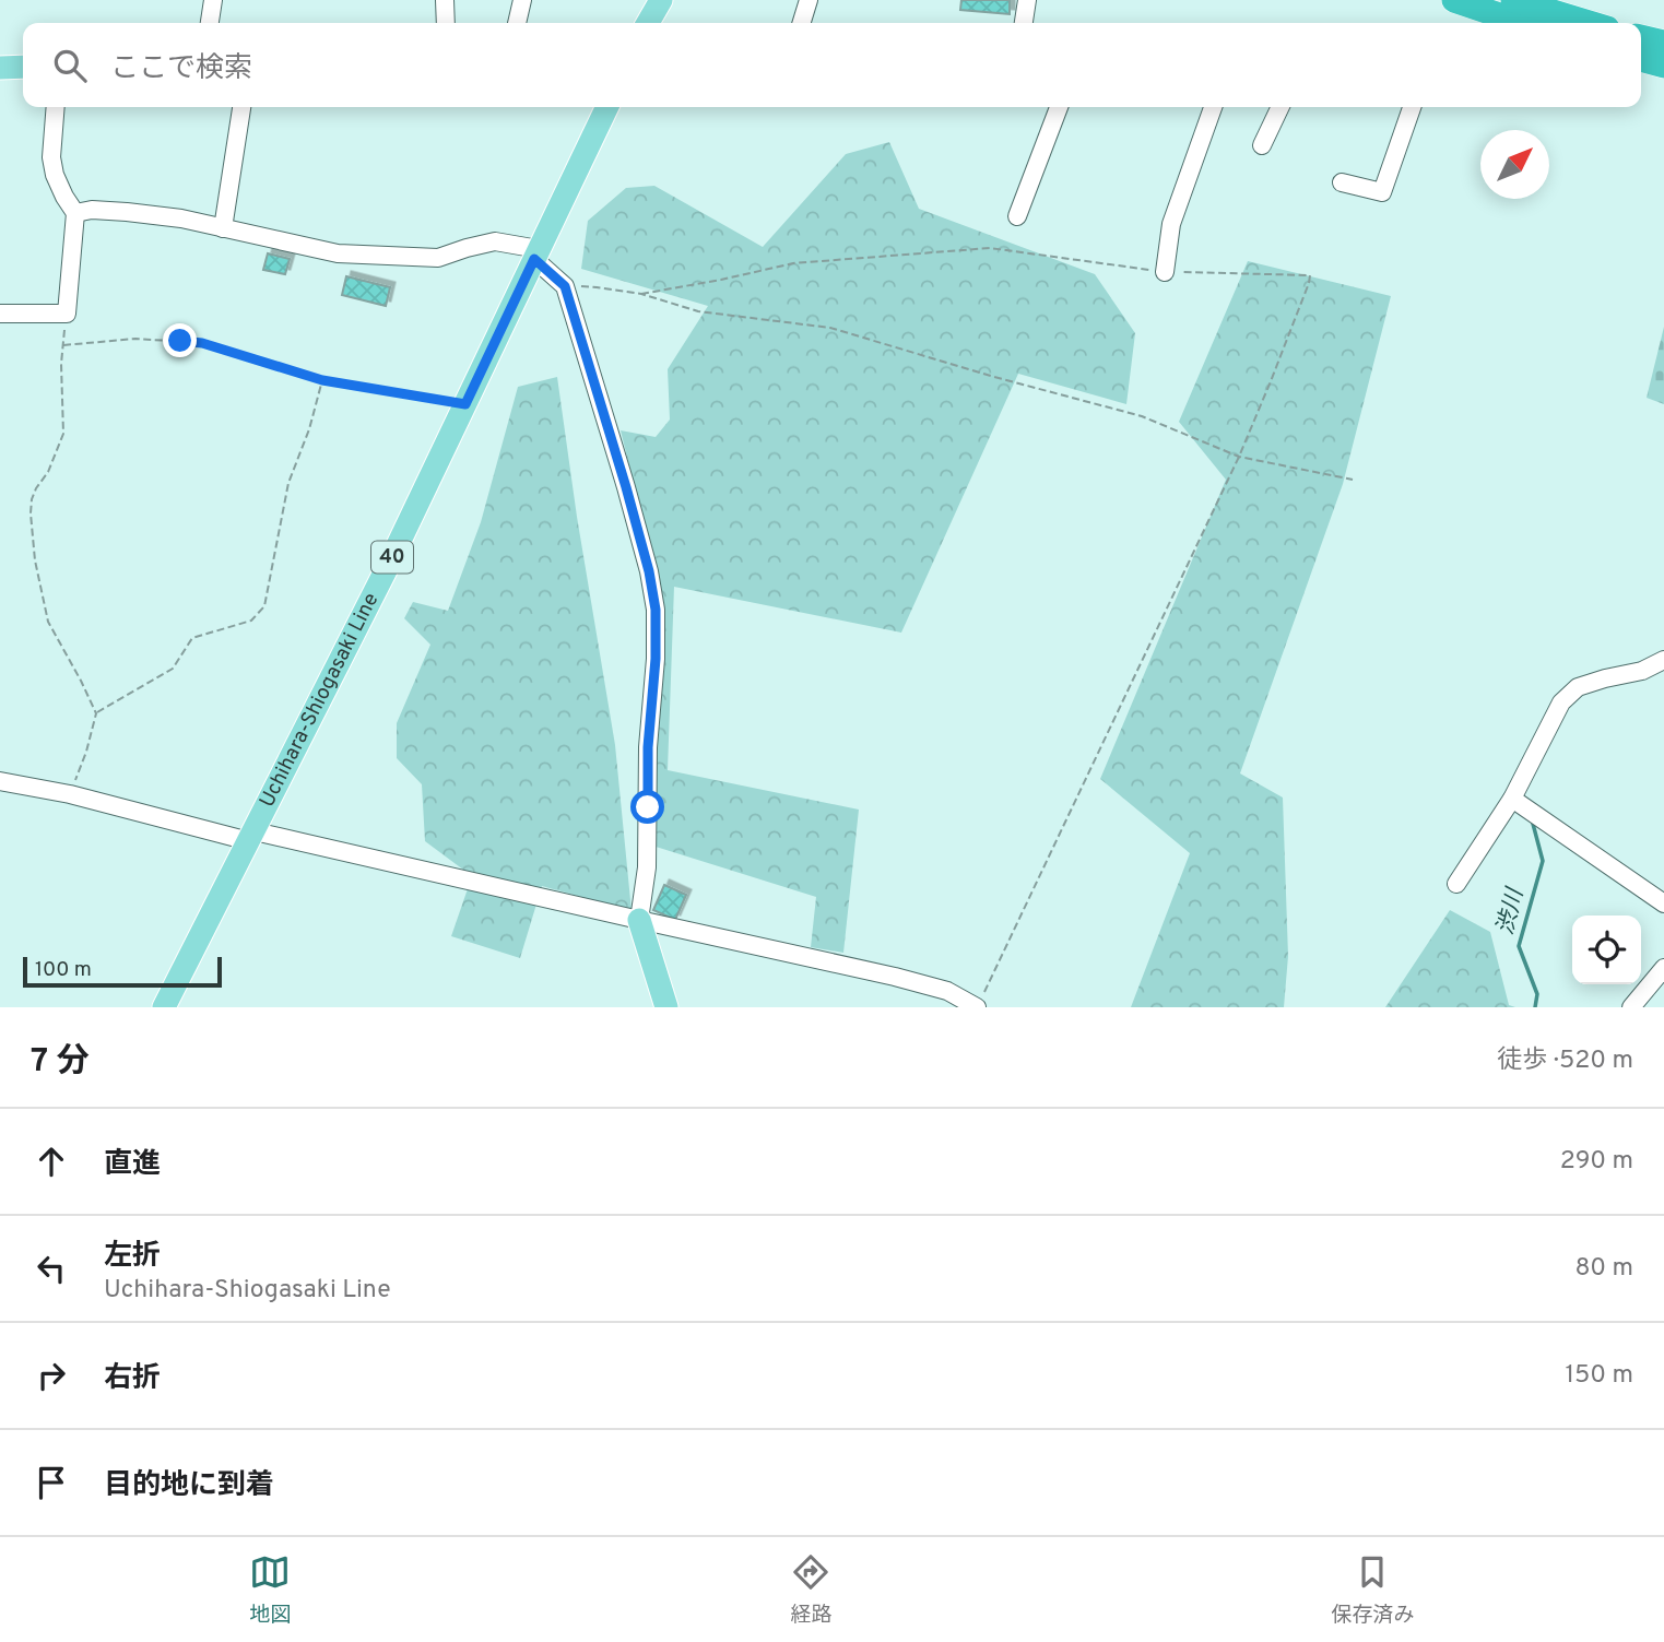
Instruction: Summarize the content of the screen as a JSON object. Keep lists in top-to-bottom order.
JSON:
{
  "streets": {
    "main road": ["40", "Uchihara-Shiogasaki Line"]
  },
  "water": ["渋川"],
  "scale_bar": "100 m",
  "north": "top right",
  "page": {
    "search": "ここで検索",
    "scale": "100 m",
    "heading": ["7 分", "徒歩 · 520 m"],
    "list": [
      ["直進", "290 m"],
      ["左折", "Uchihara-Shiogasaki Line", "80 m"],
      ["右折", "150 m"],
      "目的地に到着"
    ],
    "nav": ["地図", "経路", "保存済み"]
  }
}
